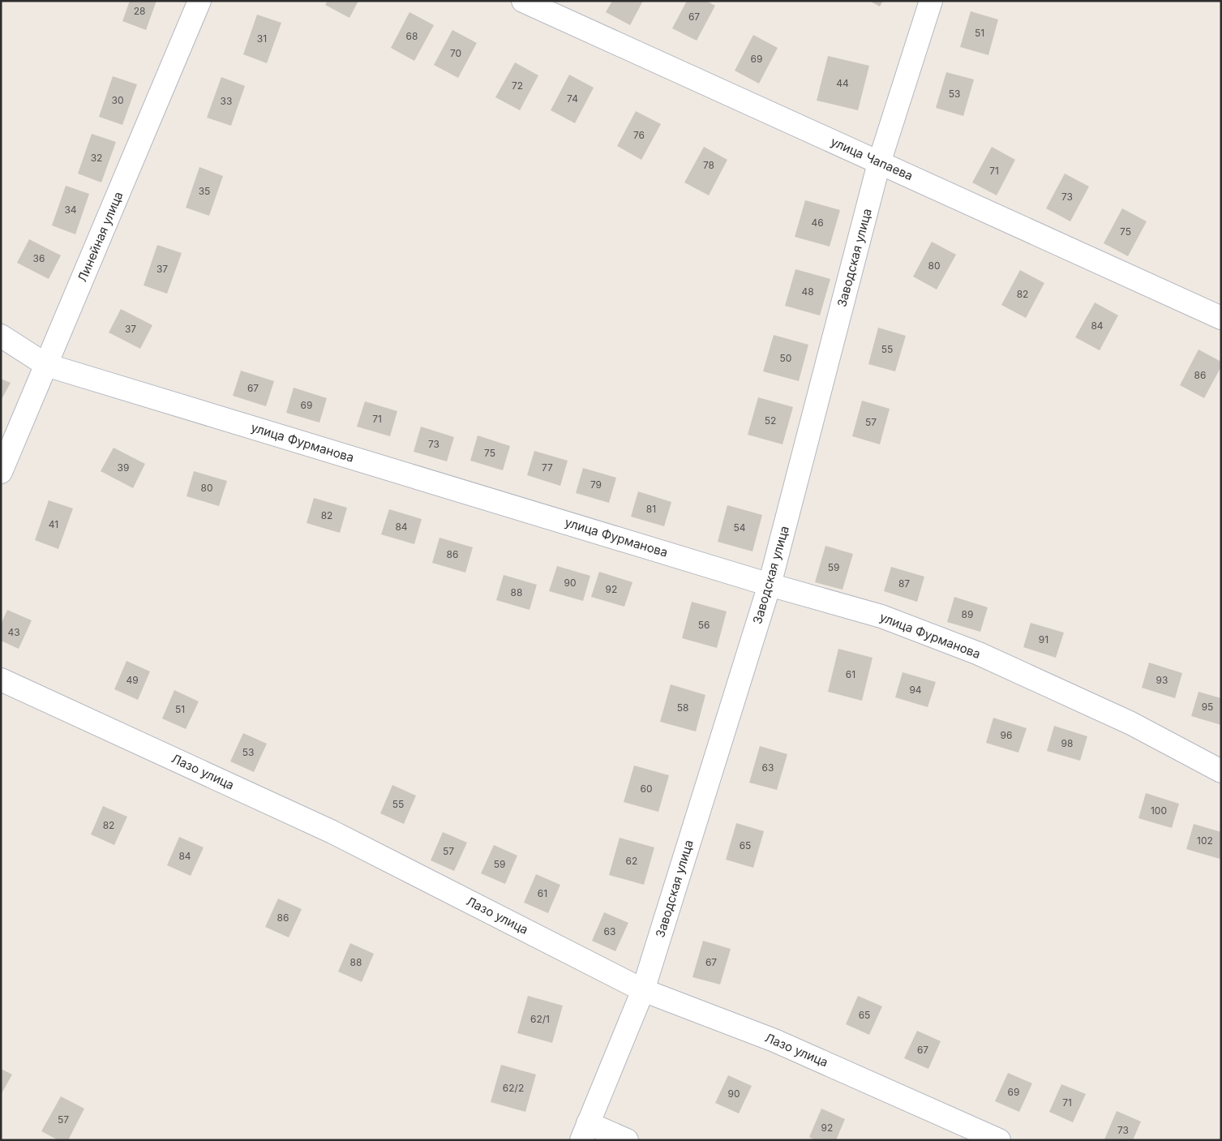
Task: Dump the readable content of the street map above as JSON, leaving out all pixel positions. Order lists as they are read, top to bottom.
{
  "streets": {
    "street": [
      "улица Чапаева",
      "Линейная улица",
      "Заводская улица",
      "улица Фурманова",
      "Лазо улица"
    ]
  },
  "crossings": [
    ["улица Чапаева", "Заводская улица"],
    ["Линейная улица", "улица Фурманова"],
    ["Заводская улица", "улица Фурманова"],
    ["Заводская улица", "Лазо улица"]
  ],
  "house_numbers": [
    "28",
    "67",
    "51",
    "68",
    "31",
    "70",
    "69",
    "44",
    "72",
    "53",
    "74",
    "30",
    "33",
    "76",
    "32",
    "78",
    "71",
    "35",
    "73",
    "34",
    "46",
    "75",
    "36",
    "80",
    "37",
    "48",
    "82",
    "84",
    "37",
    "55",
    "50",
    "86",
    "67",
    "69",
    "71",
    "52",
    "57",
    "73",
    "75",
    "39",
    "77",
    "79",
    "80",
    "81",
    "82",
    "41",
    "84",
    "54",
    "86",
    "59",
    "90",
    "87",
    "92",
    "88",
    "89",
    "56",
    "43",
    "91",
    "61",
    "49",
    "93",
    "94",
    "95",
    "58",
    "51",
    "96",
    "98",
    "53",
    "63",
    "60",
    "55",
    "100",
    "82",
    "102",
    "65",
    "57",
    "84",
    "62",
    "59",
    "61",
    "86",
    "63",
    "88",
    "67",
    "65",
    "62/1",
    "67",
    "62/2",
    "69",
    "90",
    "71",
    "57",
    "92",
    "73"
  ]
}
